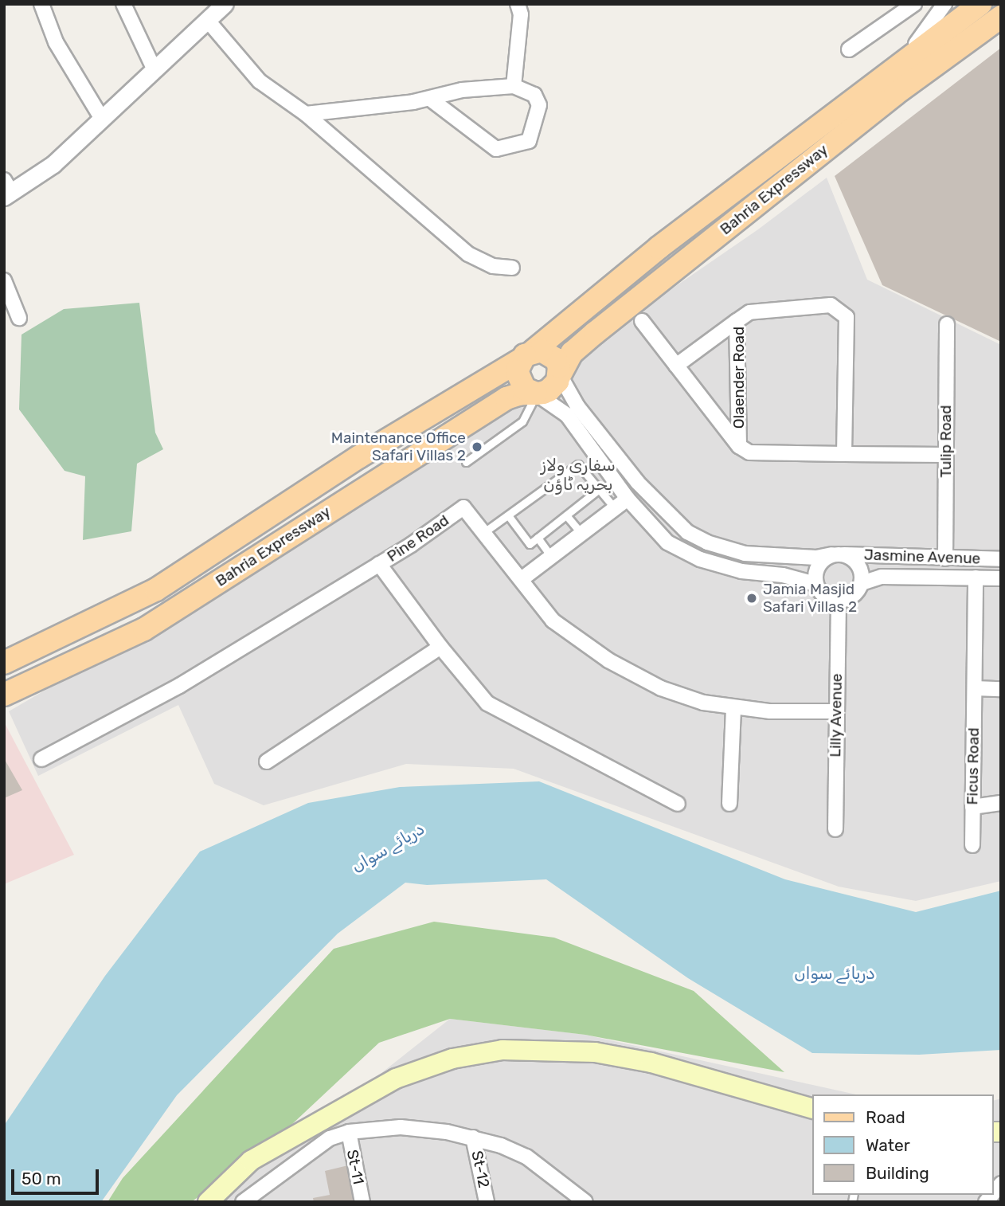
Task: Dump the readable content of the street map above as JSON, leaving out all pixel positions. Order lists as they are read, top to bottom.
{
  "streets": {
    "main road": ["Bahria Expressway"],
    "street": [
      "Olaender Road",
      "Tulip Road",
      "Pine Road",
      "Jasmine Avenue",
      "Lilly Avenue",
      "Ficus Road",
      "St-11",
      "St-12"
    ]
  },
  "crossings": [
    ["Bahria Expressway", "Jasmine Avenue"],
    ["Tulip Road", "Jasmine Avenue"],
    ["Pine Road", "Lilly Avenue"],
    ["Jasmine Avenue", "Lilly Avenue"],
    ["Jasmine Avenue", "Ficus Road"]
  ],
  "districts": ["سفاری ولاز بحریہ ٹاؤن"],
  "water": ["دریائے سواں"],
  "places": ["Maintenance Office Safari Villas 2", "Jamia Masjid Safari Villas 2"],
  "legend": ["Road", "Water", "Building"],
  "scale_bar": "50 m"
}
